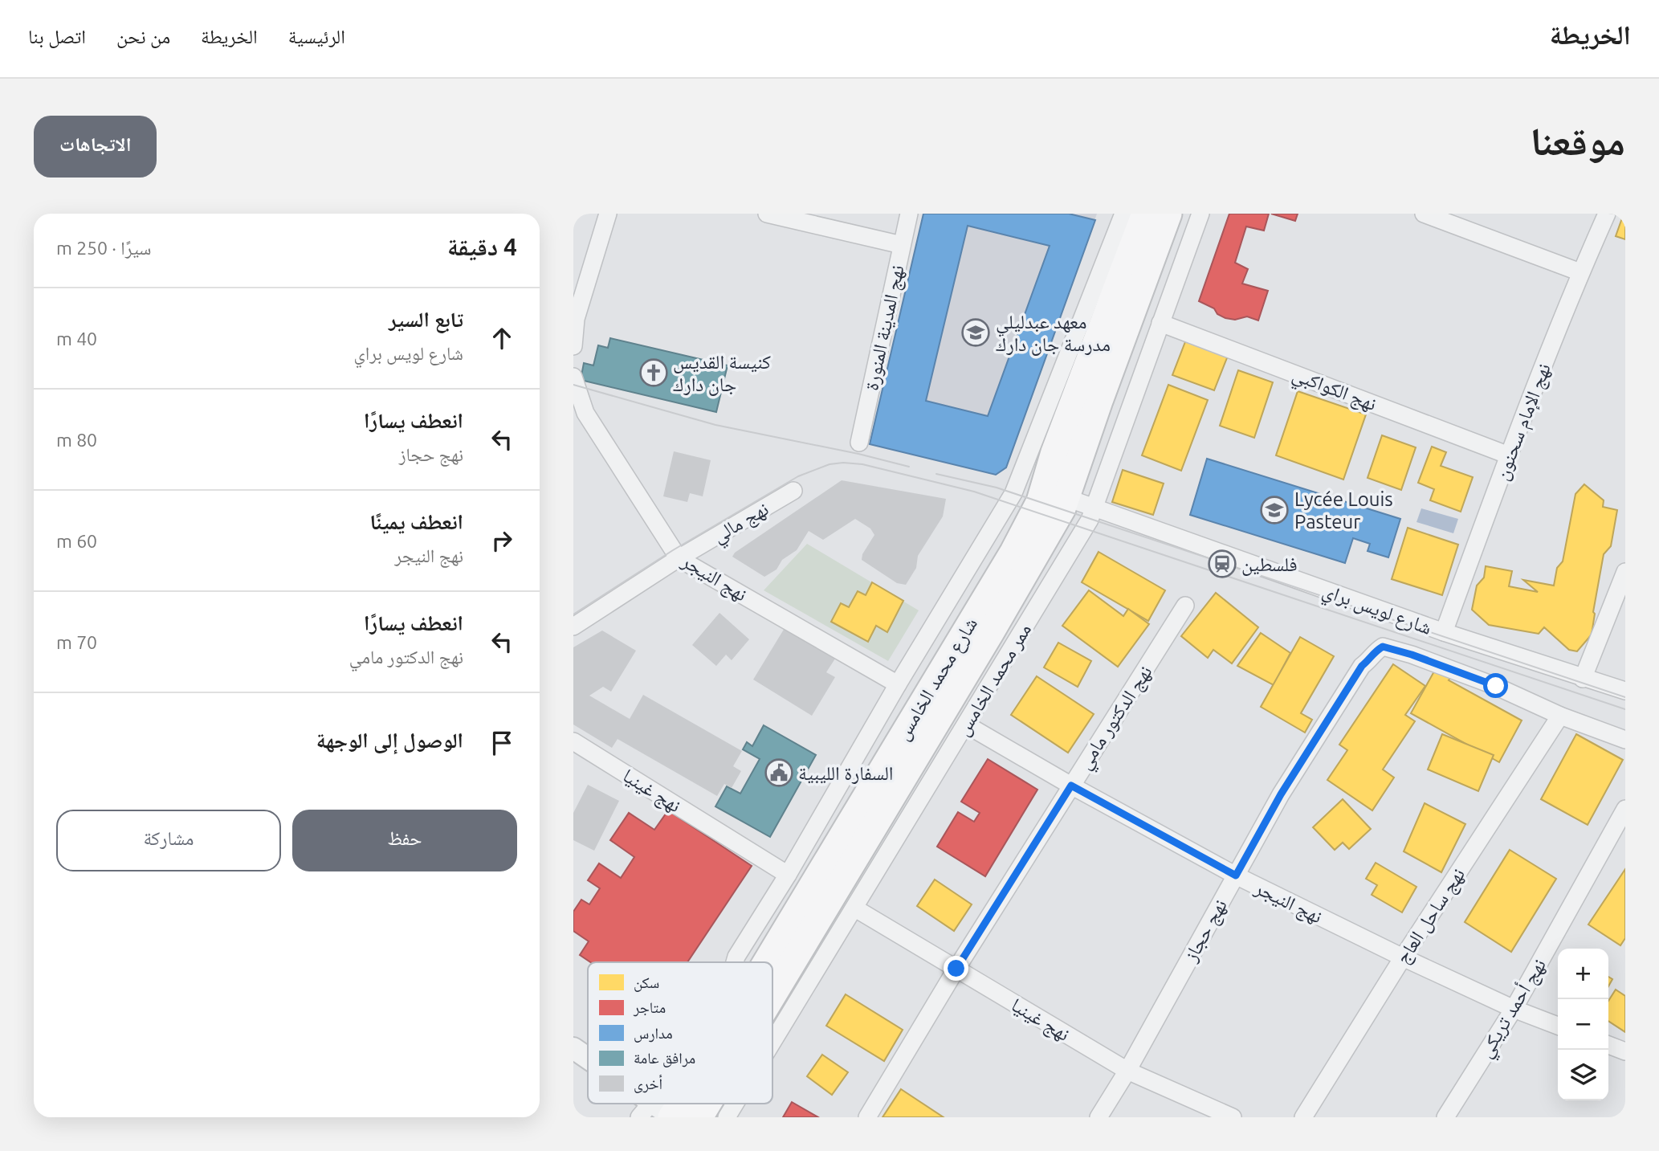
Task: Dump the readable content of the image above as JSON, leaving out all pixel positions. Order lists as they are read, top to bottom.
{
  "streets": {
    "main road": ["شارع محمد الخامس"],
    "street": [
      "نهج المدينة المنورة",
      "نهج الكواكبي",
      "نهج الإمام سحنون",
      "نهج مالي",
      "نهج النيجر",
      "شارع لويس براي",
      "ممر محمد الخامس",
      "نهج الدكتور مامي",
      "نهج غينيا",
      "نهج ساحل العاج",
      "نهج حجاز",
      "نهج أحمد تريكي"
    ]
  },
  "crossings": [
    ["نهج الكواكبي", "نهج الإمام سحنون"],
    ["نهج الكواكبي", "ممر محمد الخامس"],
    ["نهج الإمام سحنون", "شارع لويس براي"],
    ["نهج مالي", "نهج النيجر"],
    ["نهج النيجر", "ممر محمد الخامس"],
    ["نهج النيجر", "نهج الدكتور مامي"],
    ["نهج النيجر", "نهج ساحل العاج"],
    ["نهج النيجر", "نهج حجاز"],
    ["نهج النيجر", "نهج أحمد تريكي"],
    ["شارع لويس براي", "شارع محمد الخامس"],
    ["شارع لويس براي", "ممر محمد الخامس"],
    ["شارع لويس براي", "نهج ساحل العاج"],
    ["شارع لويس براي", "نهج حجاز"],
    ["ممر محمد الخامس", "نهج غينيا"],
    ["نهج الدكتور مامي", "نهج غينيا"],
    ["نهج غينيا", "نهج حجاز"]
  ],
  "places": {
    "school or university": ["معهد عبدليلي مدرسة جان دارك", "Lycée Louis Pasteur"],
    "church": ["كنيسة القديس جان دارك"],
    "station": ["فلسطين"],
    "public building": ["السفارة الليبية"]
  },
  "legend": [
    "سكن",
    "متاجر",
    "مدارس",
    "مرافق عامة",
    "أخرى"
  ],
  "page": {
    "header": "الخريطة",
    "nav": [
      "الرئيسية",
      "الخريطة",
      "من نحن",
      "اتصل بنا"
    ],
    "title": "موقعنا",
    "buttons": [
      "الاتجاهات",
      ["حفظ", "مشاركة"]
    ],
    "heading": ["4 دقيقة", "سيرًا · 250 m"],
    "list": [
      ["تابع السير", "شارع لويس براي", "40 m"],
      ["انعطف يسارًا", "نهج حجاز", "80 m"],
      ["انعطف يمينًا", "نهج النيجر", "60 m"],
      ["انعطف يسارًا", "نهج الدكتور مامي", "70 m"],
      "الوصول إلى الوجهة"
    ],
    "map_buttons": ["+", "−"]
  }
}
